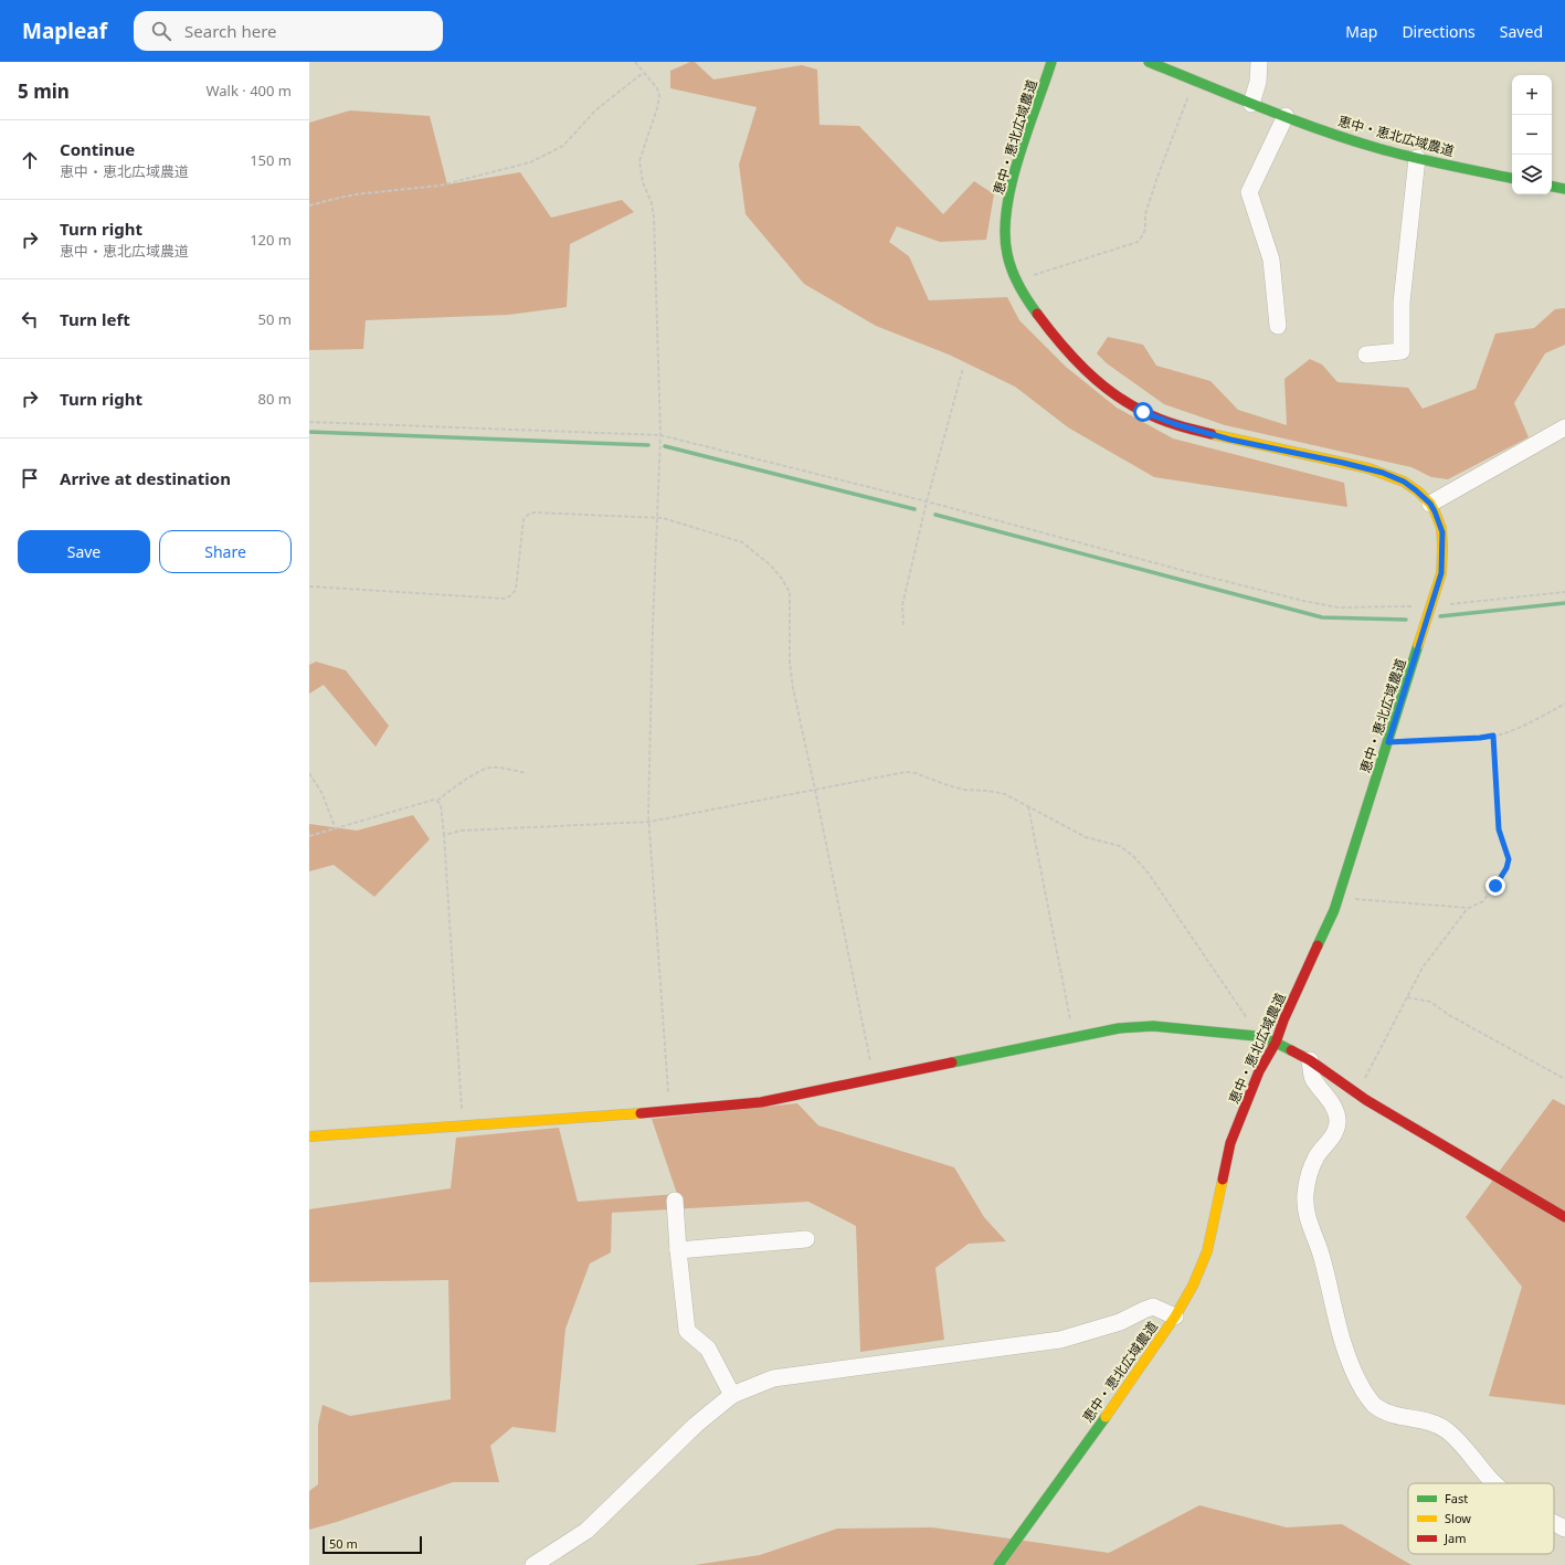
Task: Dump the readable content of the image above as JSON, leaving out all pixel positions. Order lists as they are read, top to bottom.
{
  "streets": {
    "street": ["恵中・恵北広域農道"]
  },
  "legend": ["Fast", "Slow", "Jam"],
  "scale_bar": "50 m",
  "page": {
    "header": "Mapleaf",
    "search": "Search here",
    "nav": ["Map", "Directions", "Saved"],
    "heading": ["5 min", "Walk · 400 m"],
    "map_buttons": ["+", "−"],
    "list": [
      ["Continue", "恵中・恵北広域農道", "150 m"],
      ["Turn right", "恵中・恵北広域農道", "120 m"],
      ["Turn left", "50 m"],
      ["Turn right", "80 m"],
      "Arrive at destination"
    ],
    "buttons": ["Save", "Share"],
    "scale": "50 m"
  }
}
